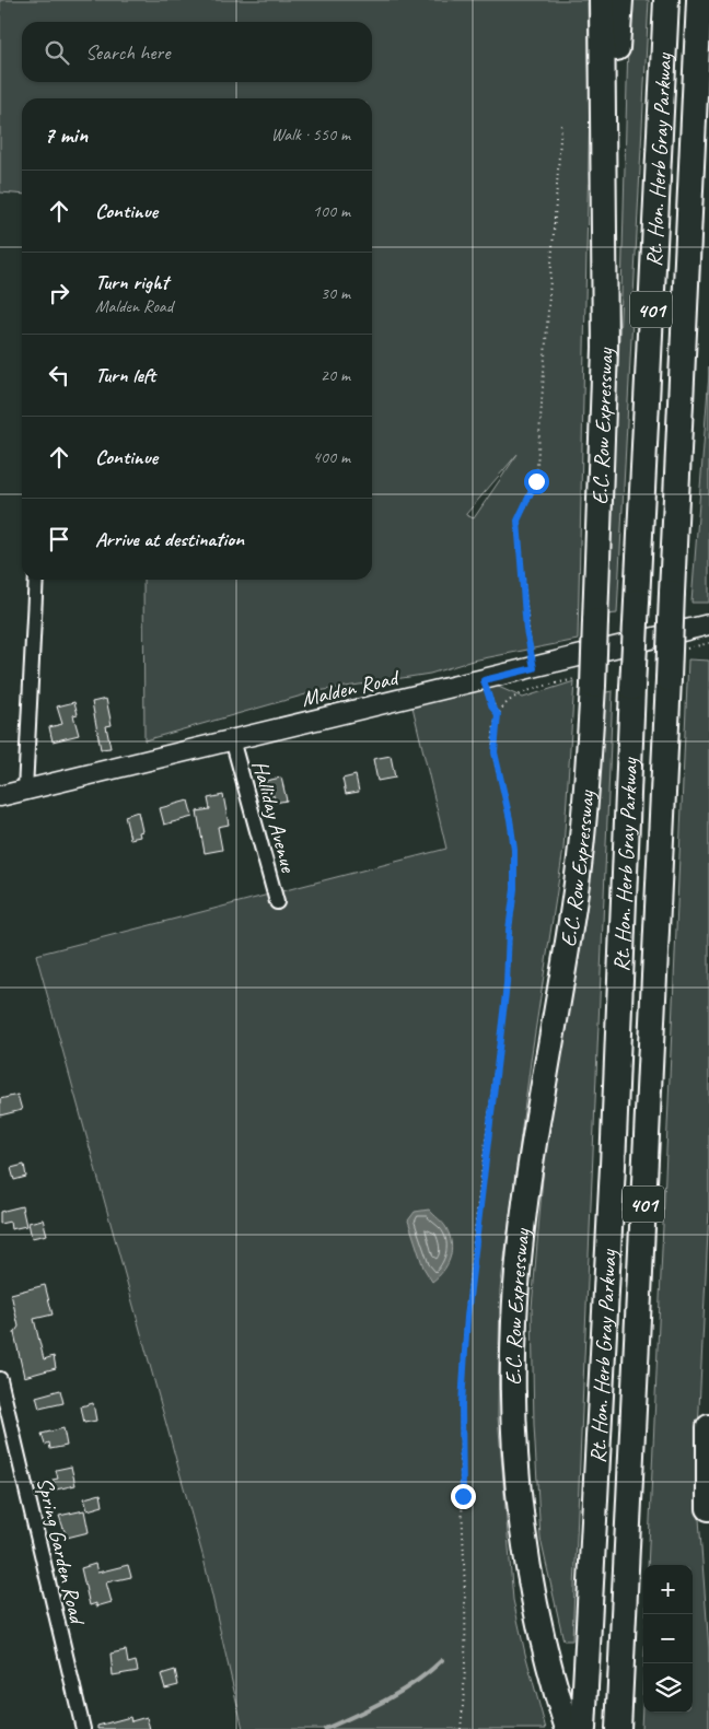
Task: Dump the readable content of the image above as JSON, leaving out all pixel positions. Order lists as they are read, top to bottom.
{
  "streets": {
    "highway": ["Rt. Hon. Herb Gray Parkway", "401", "E.C. Row Expressway"],
    "main road": ["Malden Road"],
    "street": ["Halliday Avenue", "Spring Garden Road"]
  },
  "crossings": [
    ["Malden Road", "Halliday Avenue"]
  ],
  "page": {
    "search": "Search here",
    "heading": ["7 min", "Walk · 550 m"],
    "list": [
      ["Continue", "100 m"],
      ["Turn right", "Malden Road", "30 m"],
      ["Turn left", "20 m"],
      ["Continue", "400 m"],
      "Arrive at destination"
    ],
    "map_buttons": ["+", "−"]
  }
}
